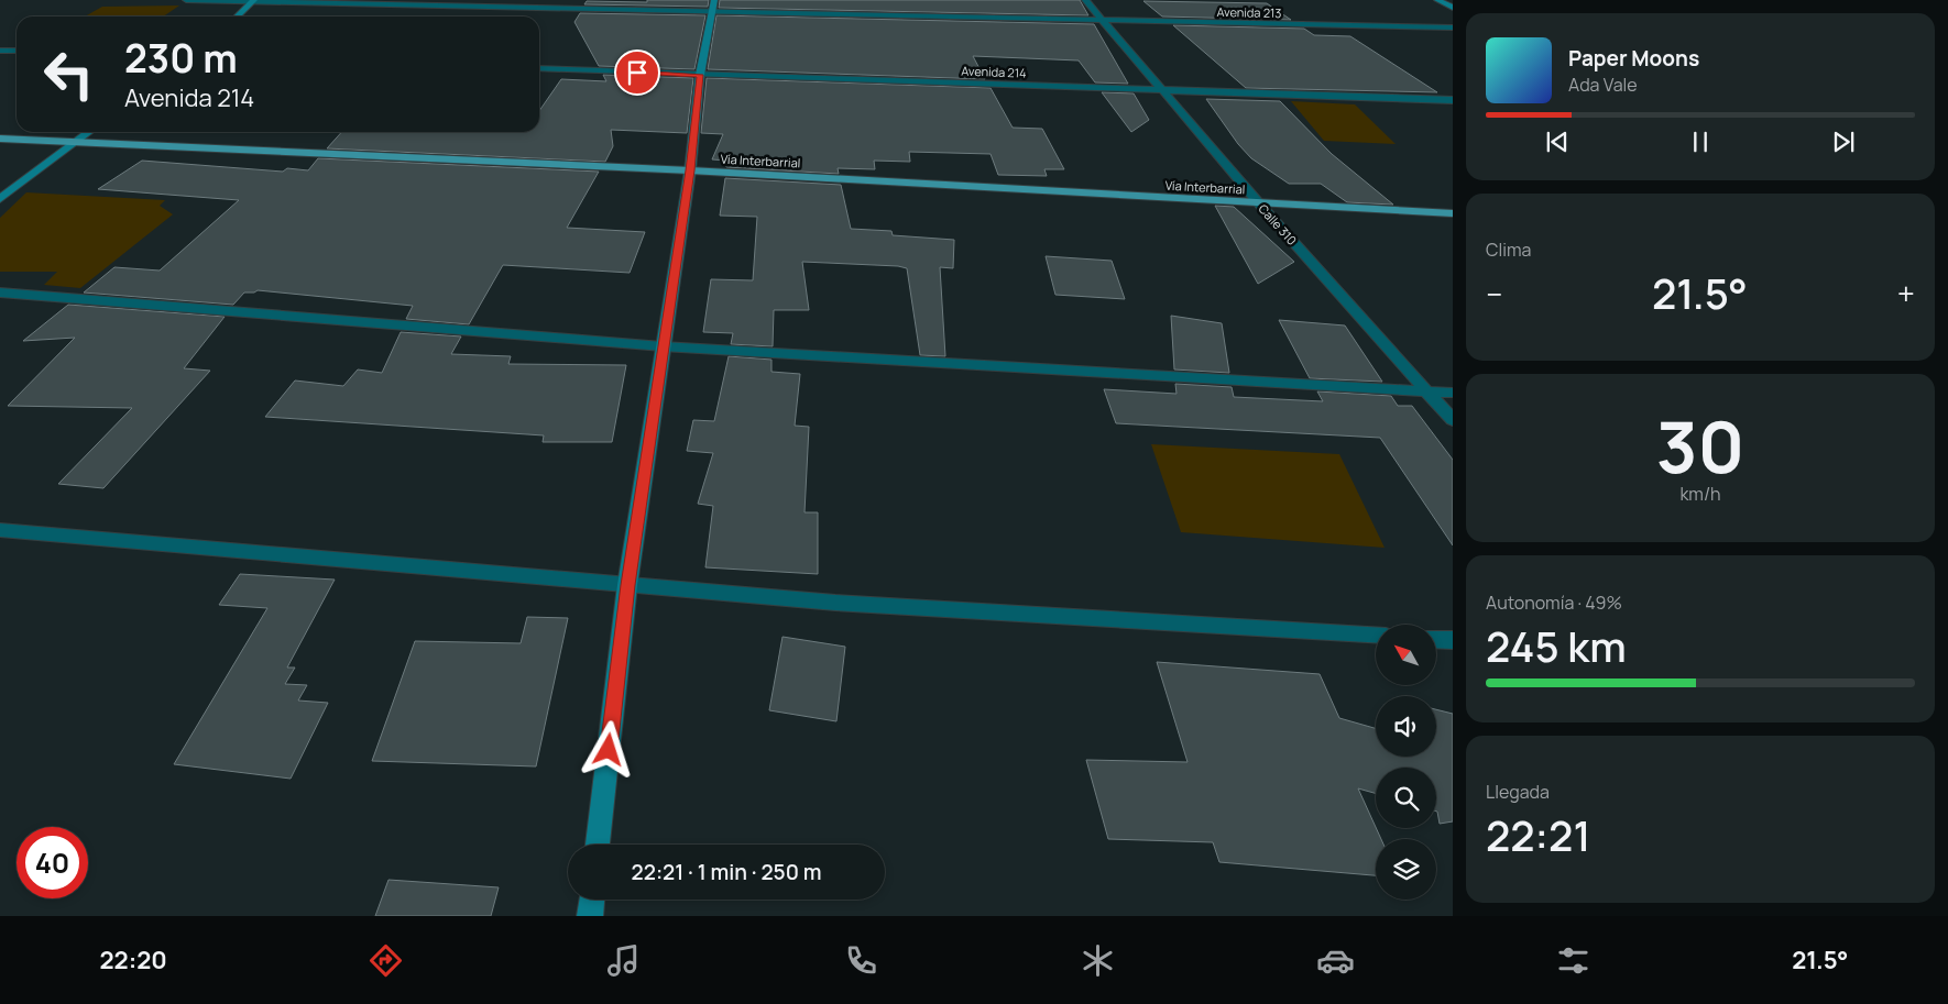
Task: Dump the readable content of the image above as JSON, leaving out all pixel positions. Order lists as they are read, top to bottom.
{
  "streets": {
    "main road": ["Vía Interbarrial"],
    "street": ["Avenida 213", "Avenida 214", "Calle 310"]
  },
  "crossings": [
    ["Avenida 213", "Calle 310"],
    ["Avenida 214", "Calle 310"],
    ["Vía Interbarrial", "Calle 310"]
  ],
  "north": "top left",
  "page": {
    "turn": ["230 m", "Avenida 214"],
    "song": ["Paper Moons", "Ada Vale"],
    "tile": [
      "Clima",
      ["30", "km/h"],
      ["Autonomía · 49%", "245 km"],
      ["Llegada", "22:21"]
    ],
    "heat": ["−", "21.5°", "+"],
    "limit": "40",
    "trip": "22:21 · 1 min · 250 m",
    "tabs": ["22:20", "21.5°"]
  }
}
